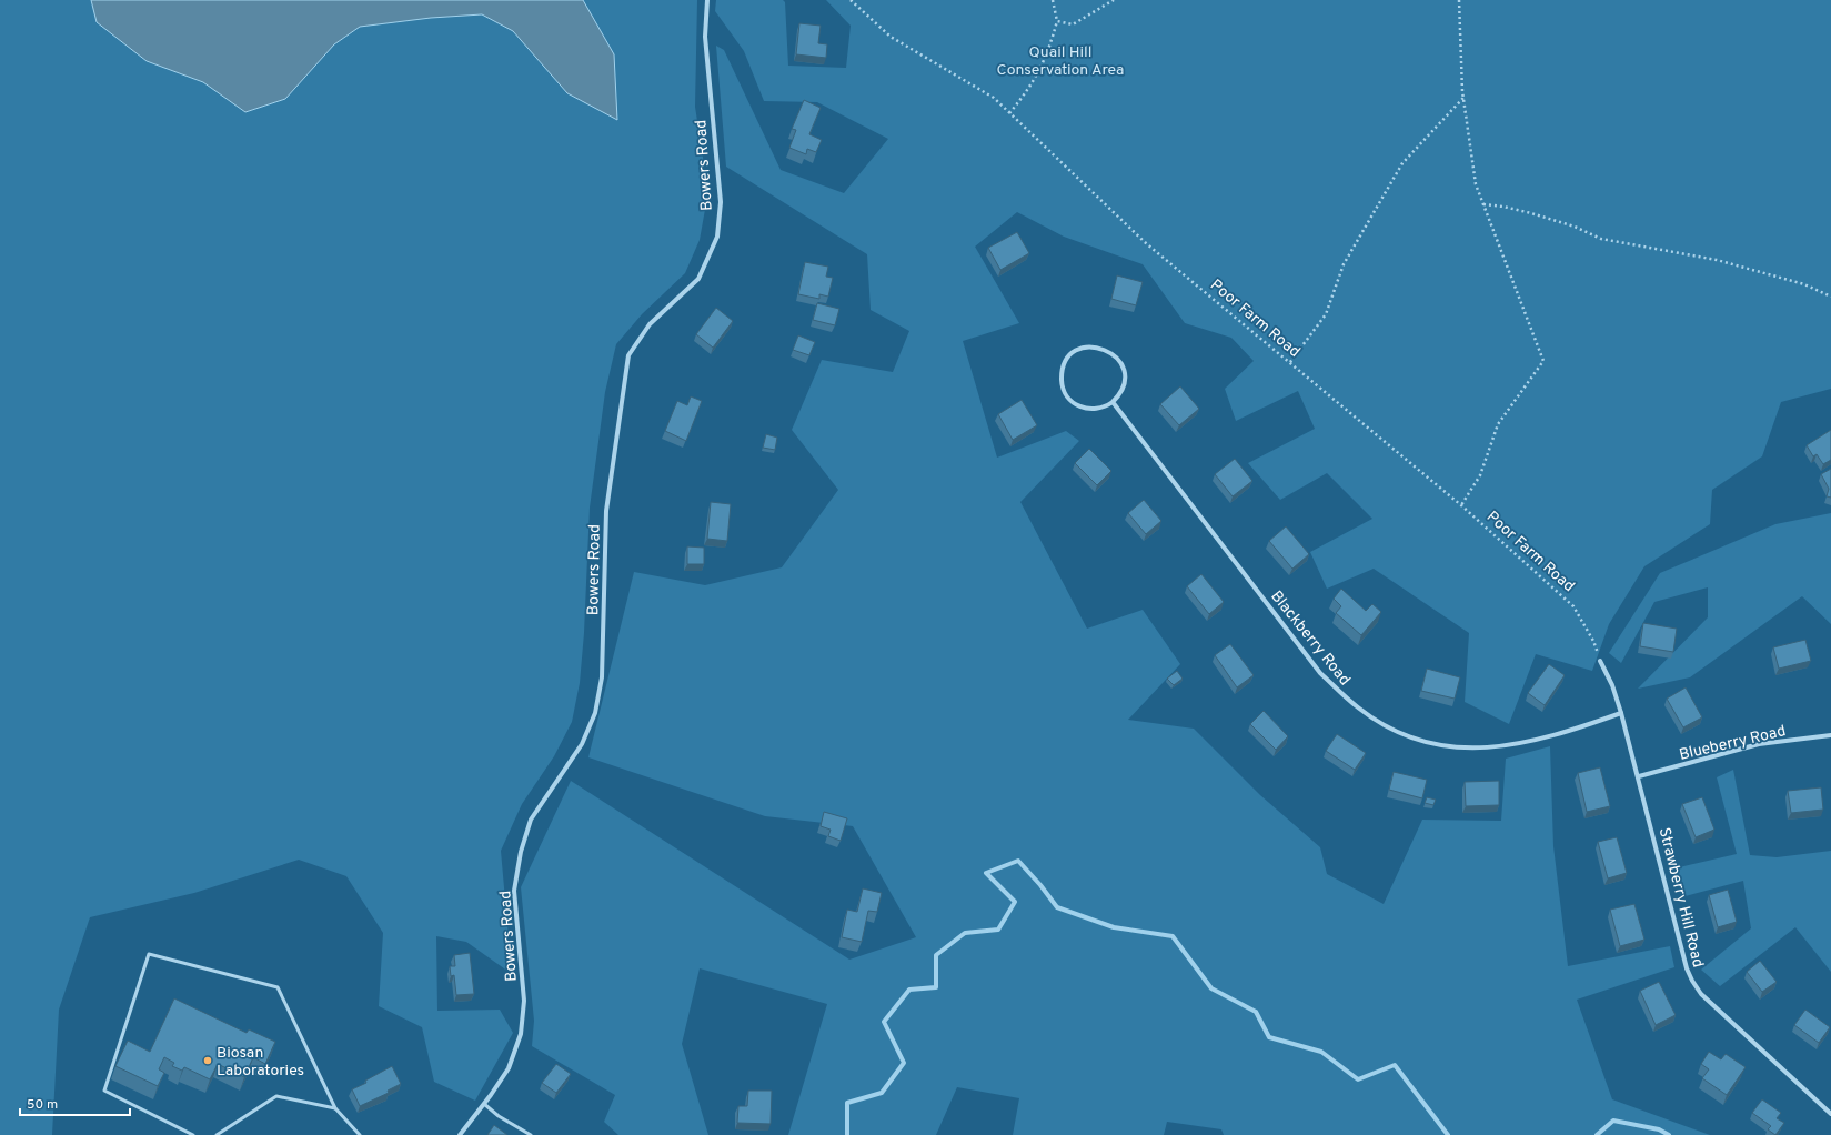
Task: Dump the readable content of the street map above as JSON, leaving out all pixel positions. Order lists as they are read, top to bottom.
{
  "streets": {
    "street": [
      "Bowers Road",
      "Blackberry Road",
      "Blueberry Road",
      "Strawberry Hill Road"
    ],
    "path": ["Poor Farm Road"]
  },
  "crossings": [
    ["Poor Farm Road", "Strawberry Hill Road"],
    ["Blackberry Road", "Strawberry Hill Road"],
    ["Blueberry Road", "Strawberry Hill Road"]
  ],
  "parks": ["Quail Hill Conservation Area"],
  "places": ["Biosan Laboratories"],
  "scale_bar": "50 m"
}
